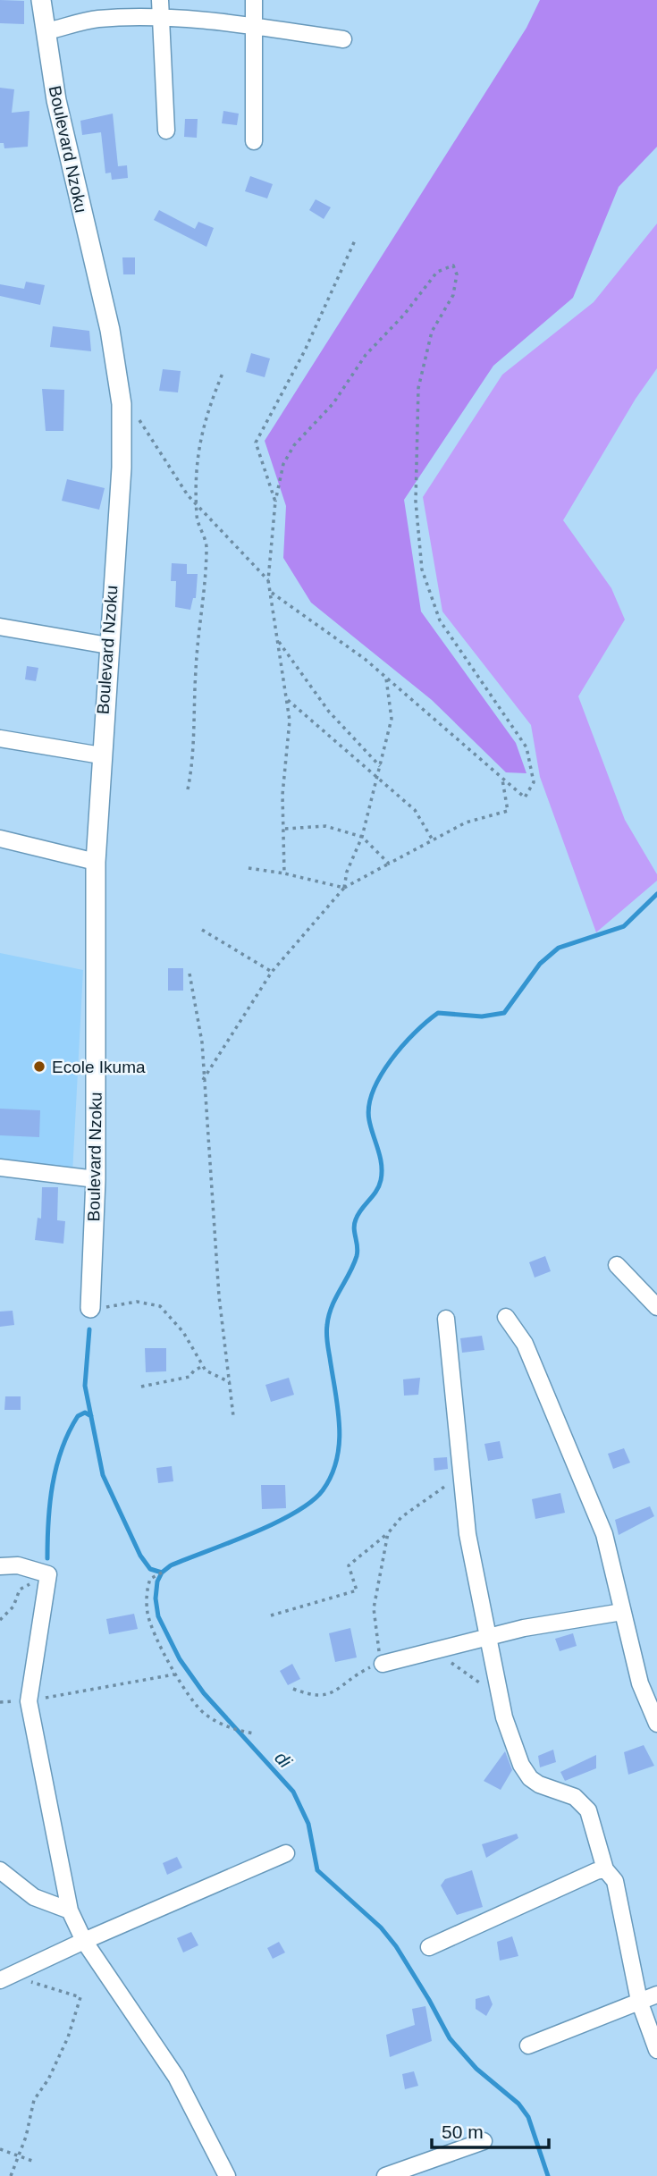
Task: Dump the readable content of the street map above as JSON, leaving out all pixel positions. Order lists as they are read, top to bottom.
{
  "streets": {
    "street": ["Boulevard Nzoku"]
  },
  "water": ["di"],
  "places": ["Ecole Ikuma"],
  "scale_bar": "50 m"
}
